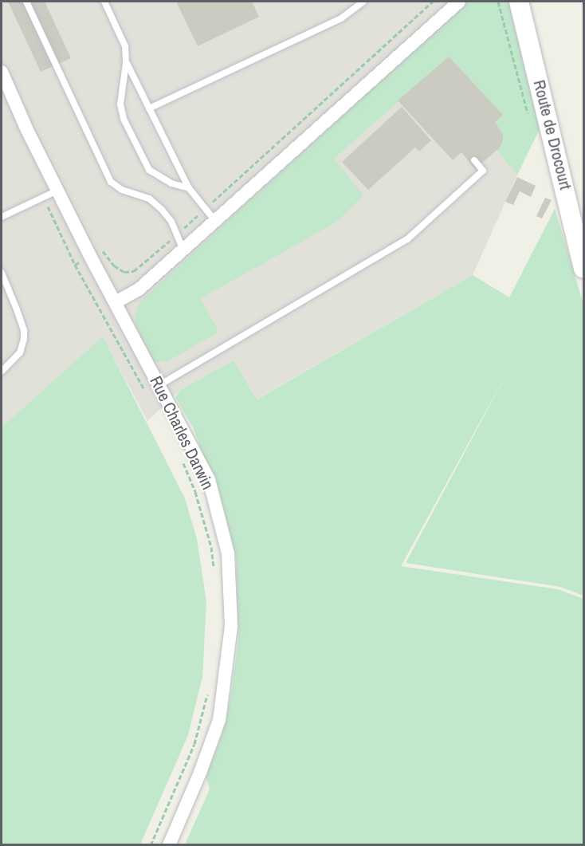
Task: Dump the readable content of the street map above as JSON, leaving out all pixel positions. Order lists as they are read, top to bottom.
{
  "streets": {
    "street": ["Route de Drocourt", "Rue Charles Darwin"]
  }
}
